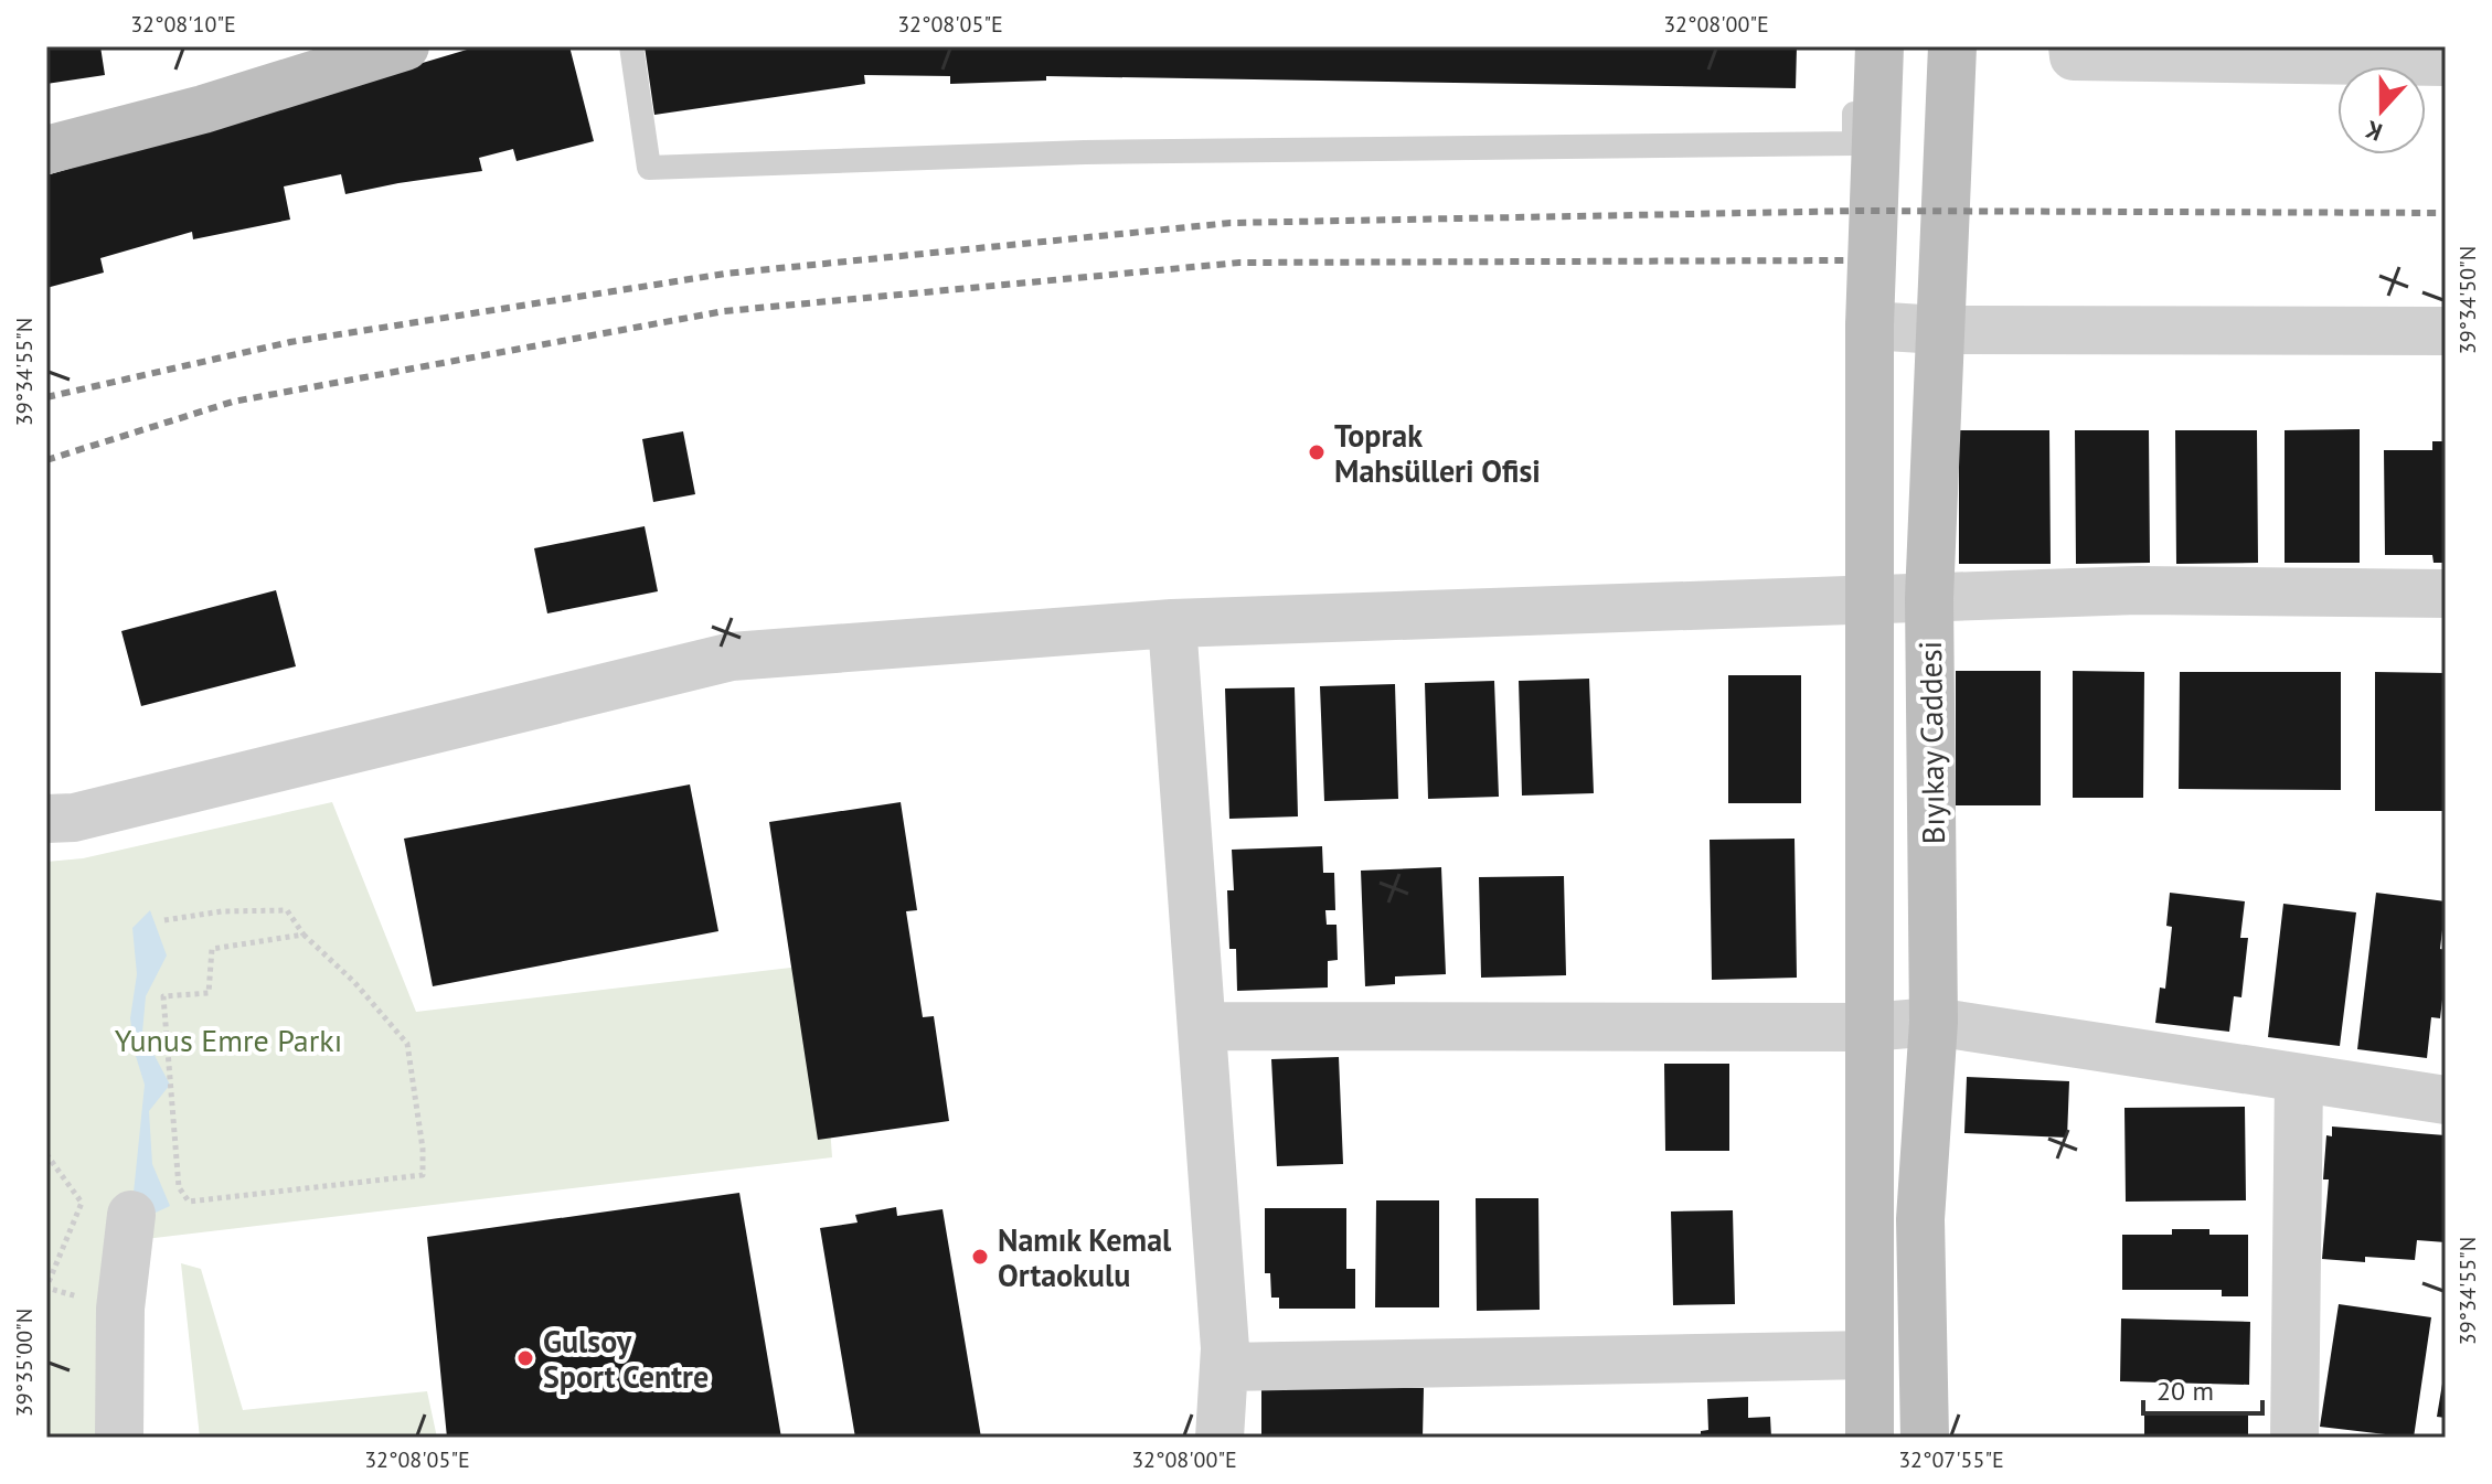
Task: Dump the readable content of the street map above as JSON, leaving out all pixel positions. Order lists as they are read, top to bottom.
{
  "streets": {
    "street": ["Bıyıkay Caddesi"]
  },
  "parks": ["Yunus Emre Parkı"],
  "places": ["Toprak Mahsülleri Ofisi", "Namık Kemal Ortaokulu", "Gulsoy Sport Centre"],
  "scale_bar": "20 m",
  "north": "bottom",
  "coordinates": [
    "32°08'10\"E",
    "32°08'05\"E",
    "32°08'00\"E",
    "39°34'50\"N",
    "39°34'55\"N",
    "39°35'00\"N",
    "32°07'55\"E"
  ]
}
